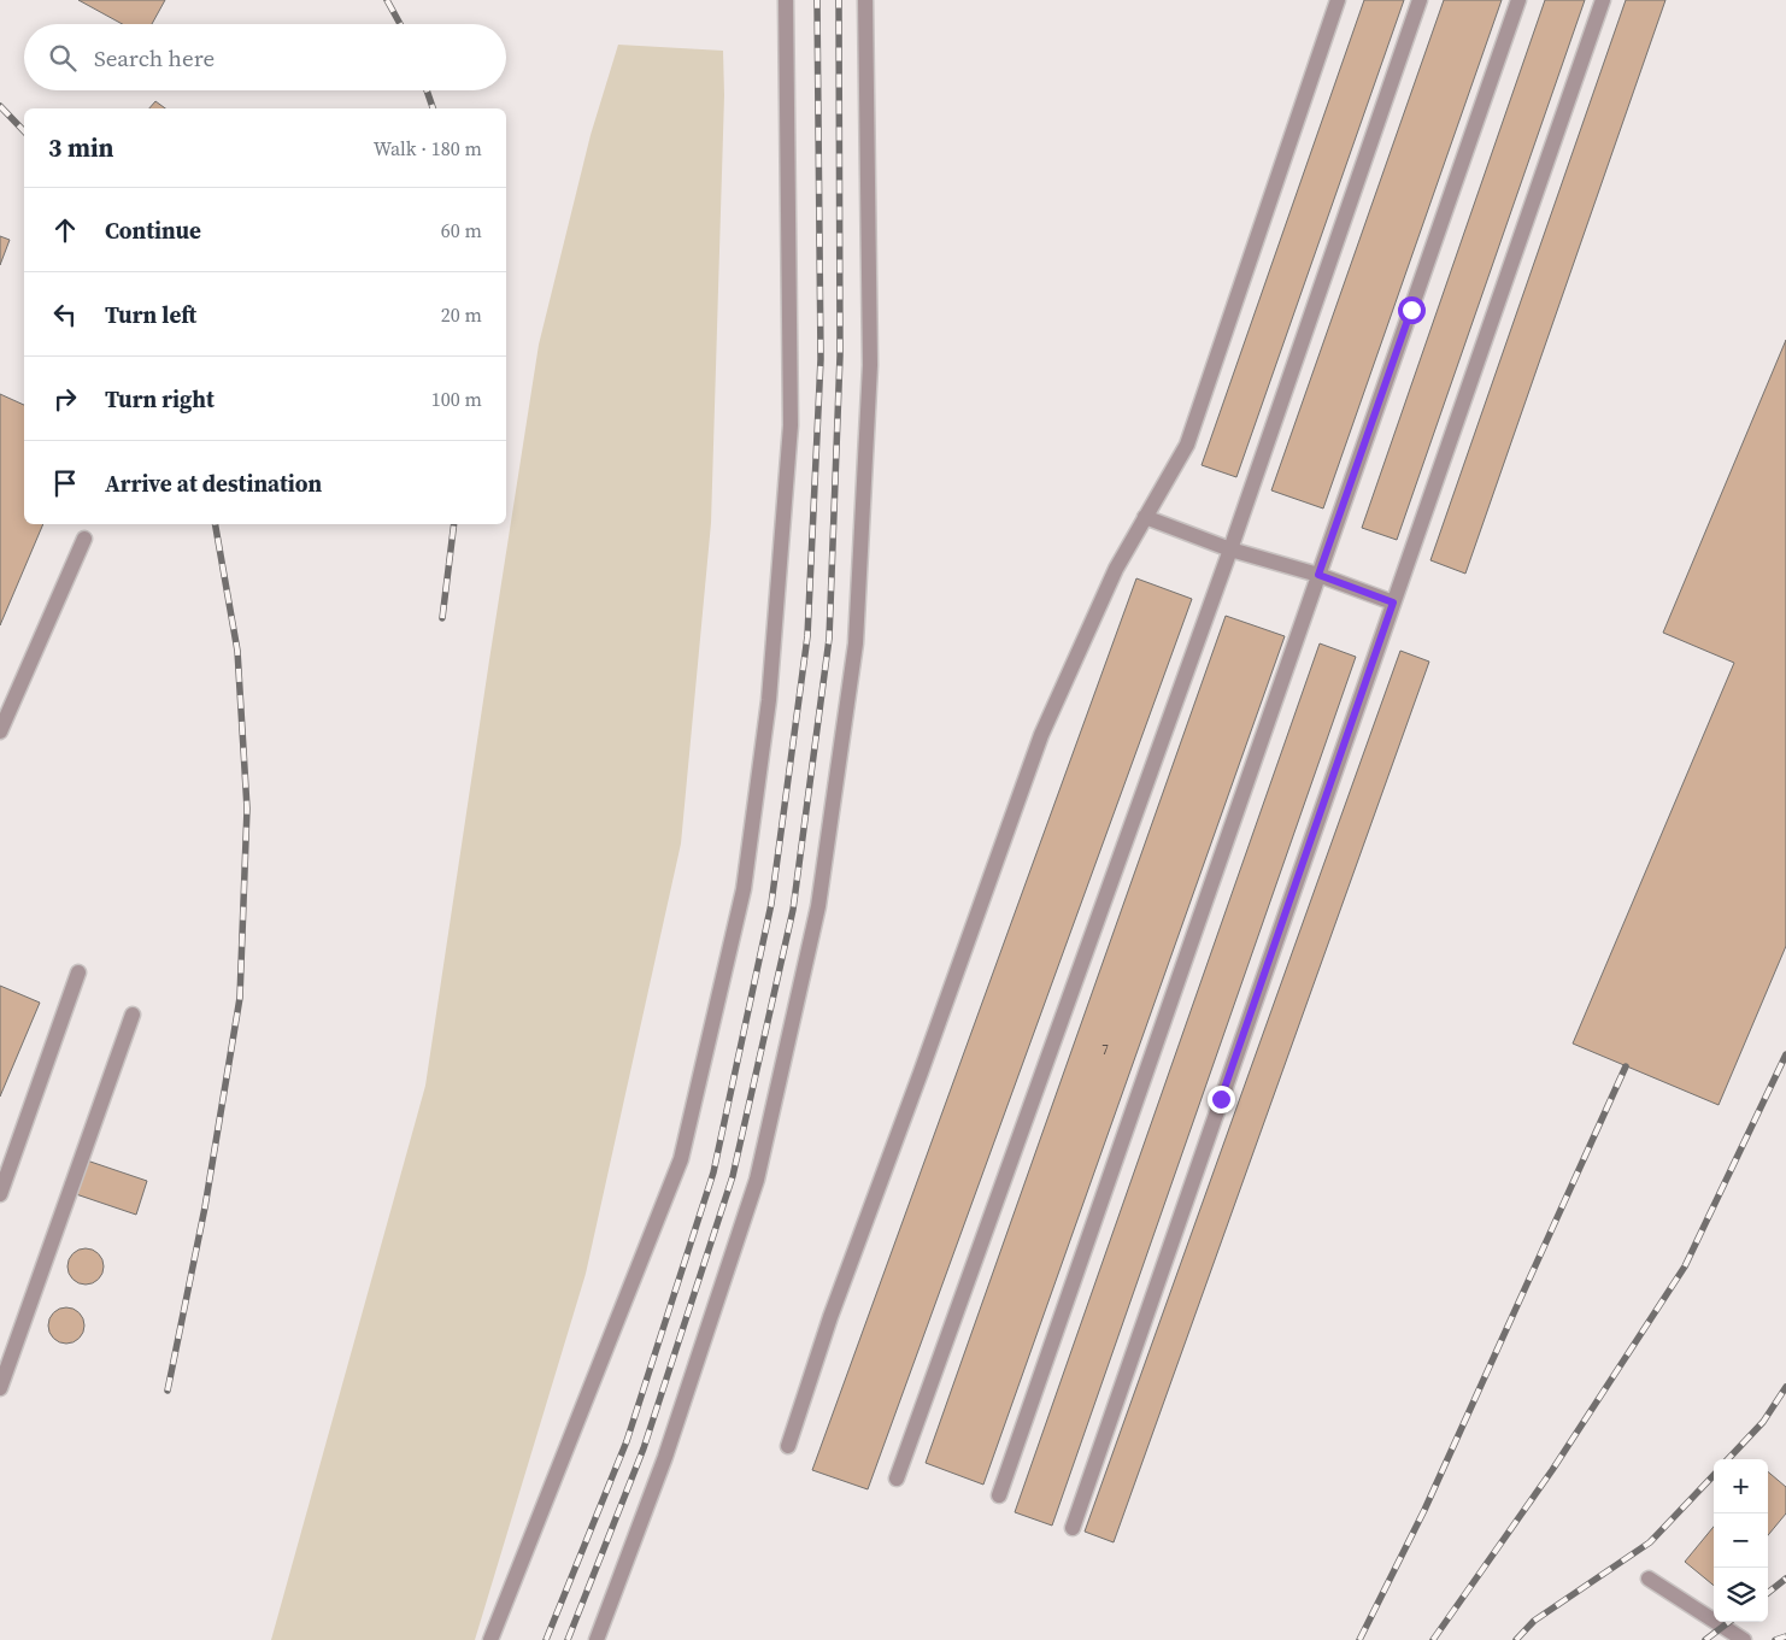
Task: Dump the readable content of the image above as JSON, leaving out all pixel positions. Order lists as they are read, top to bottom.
{
  "house_numbers": ["7"],
  "page": {
    "search": "Search here",
    "heading": ["3 min", "Walk · 180 m"],
    "list": [
      ["Continue", "60 m"],
      ["Turn left", "20 m"],
      ["Turn right", "100 m"],
      "Arrive at destination"
    ],
    "map_buttons": ["+", "−"]
  }
}
